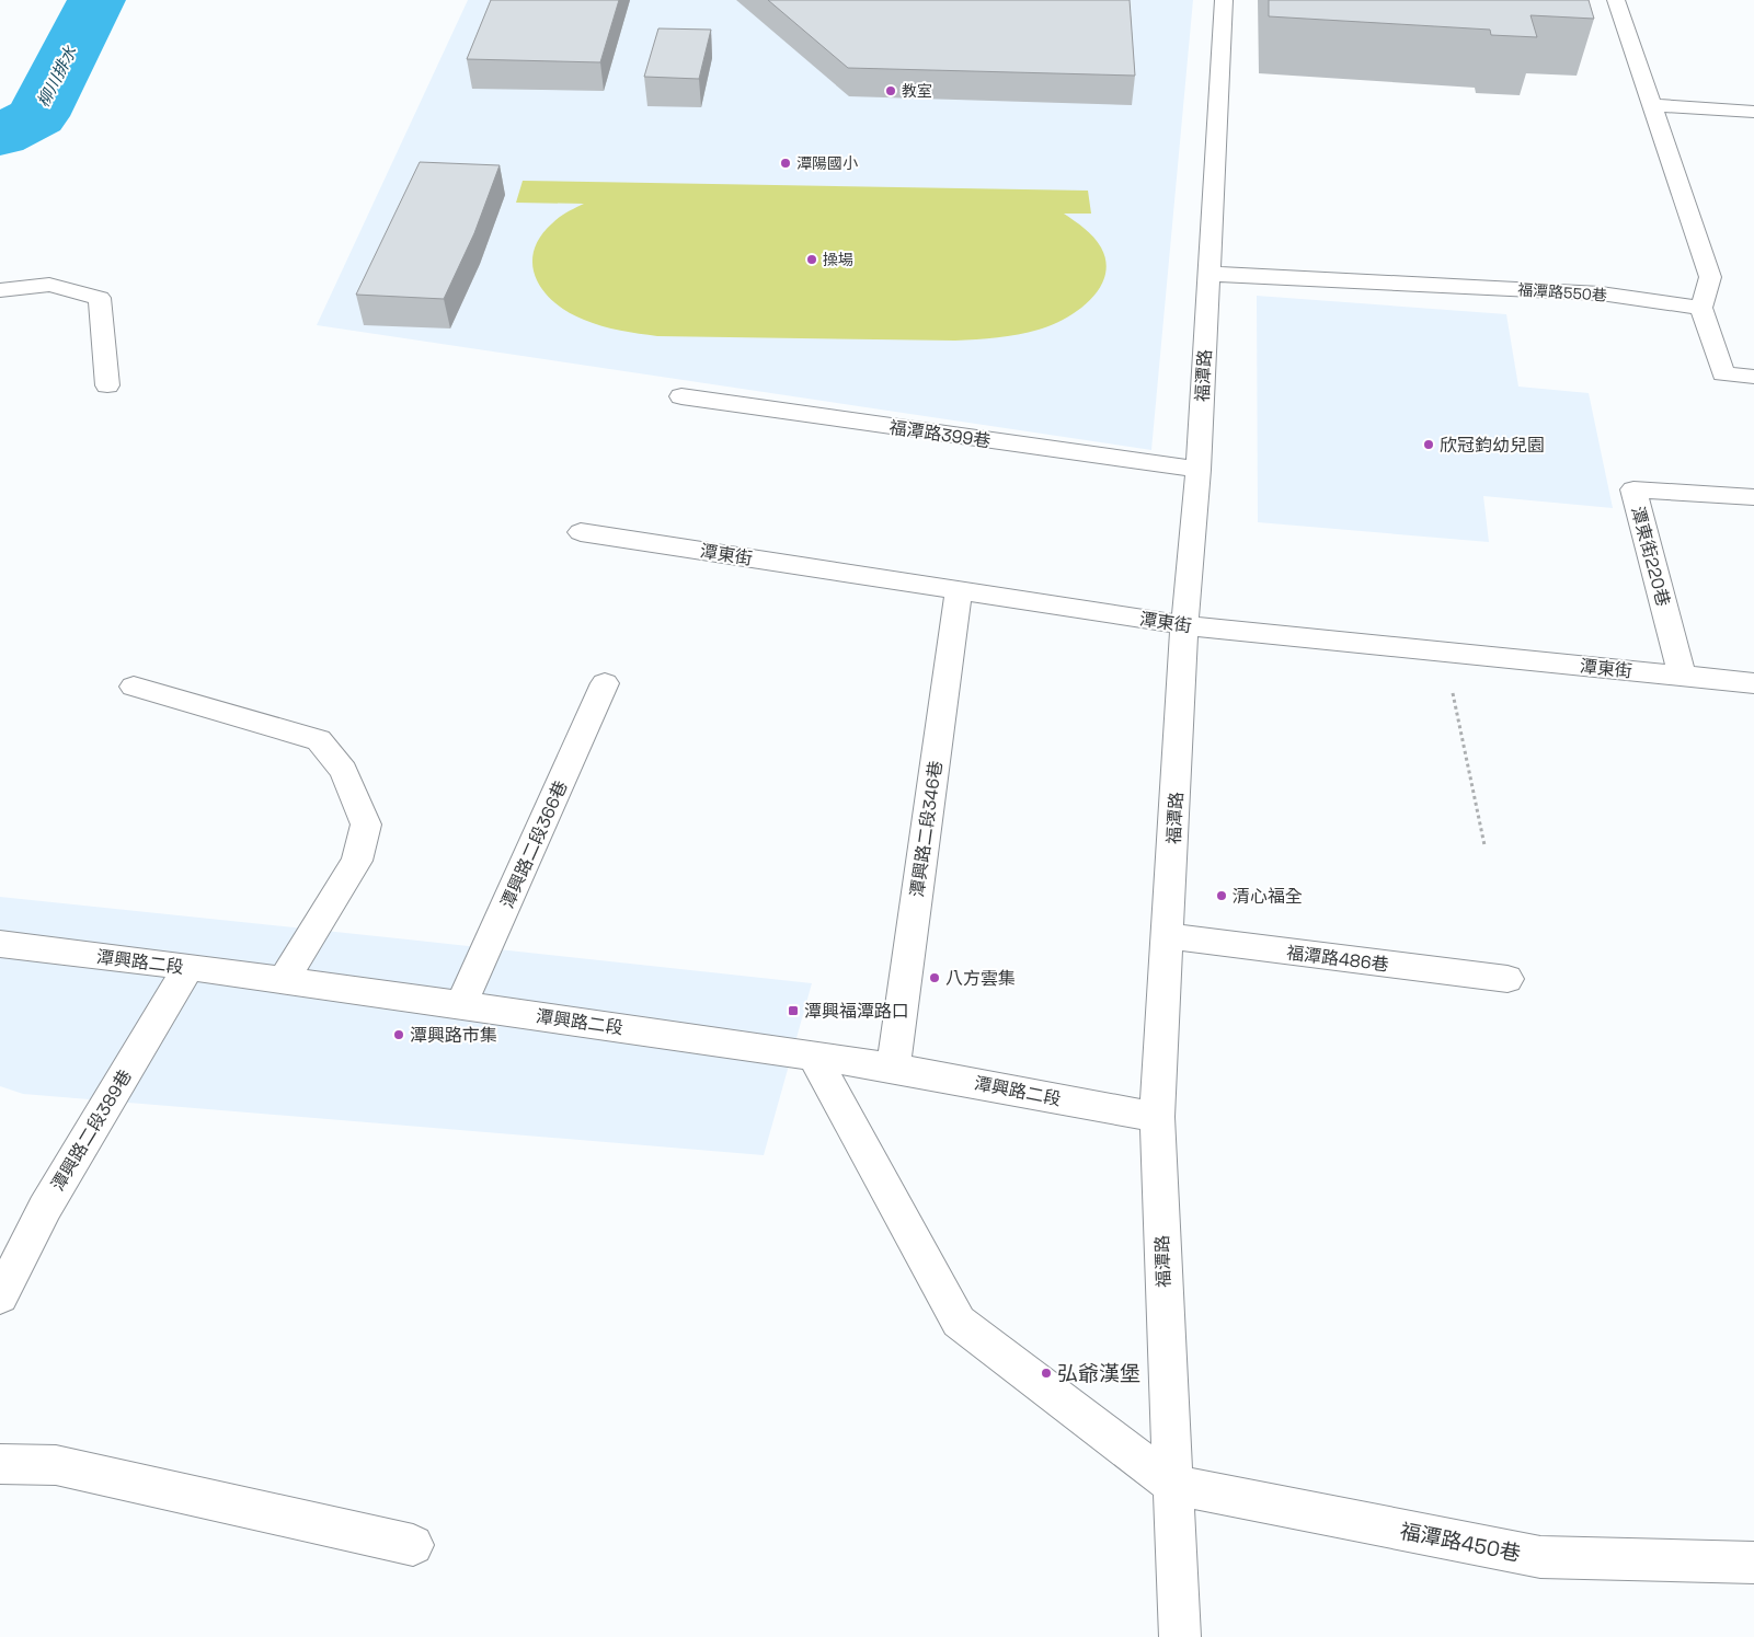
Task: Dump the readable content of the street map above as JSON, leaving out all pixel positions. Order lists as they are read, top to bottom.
{
  "streets": {
    "street": [
      "福潭路550巷",
      "福潭路",
      "福潭路399巷",
      "潭東街",
      "潭東街220巷",
      "潭興路二段346巷",
      "潭興路二段366巷",
      "福潭路486巷",
      "潭興路二段",
      "潭興路二段389巷",
      "福潭路450巷"
    ]
  },
  "crossings": [
    ["福潭路550巷", "福潭路"],
    ["福潭路", "福潭路399巷"],
    ["福潭路", "潭東街"],
    ["福潭路", "福潭路486巷"],
    ["福潭路", "潭興路二段"],
    ["福潭路", "福潭路450巷"],
    ["潭東街", "潭東街220巷"],
    ["潭東街", "潭興路二段346巷"],
    ["潭興路二段346巷", "潭興路二段"],
    ["潭興路二段366巷", "潭興路二段"],
    ["潭興路二段", "潭興路二段389巷"]
  ],
  "water": ["柳川排水"],
  "places": {
    "other": [
      "教室",
      "潭陽國小",
      "操場",
      "欣冠鈞幼兒園",
      "清心福全",
      "八方雲集",
      "潭興路市集",
      "弘爺漢堡"
    ],
    "transit": ["潭興福潭路口"]
  }
}
